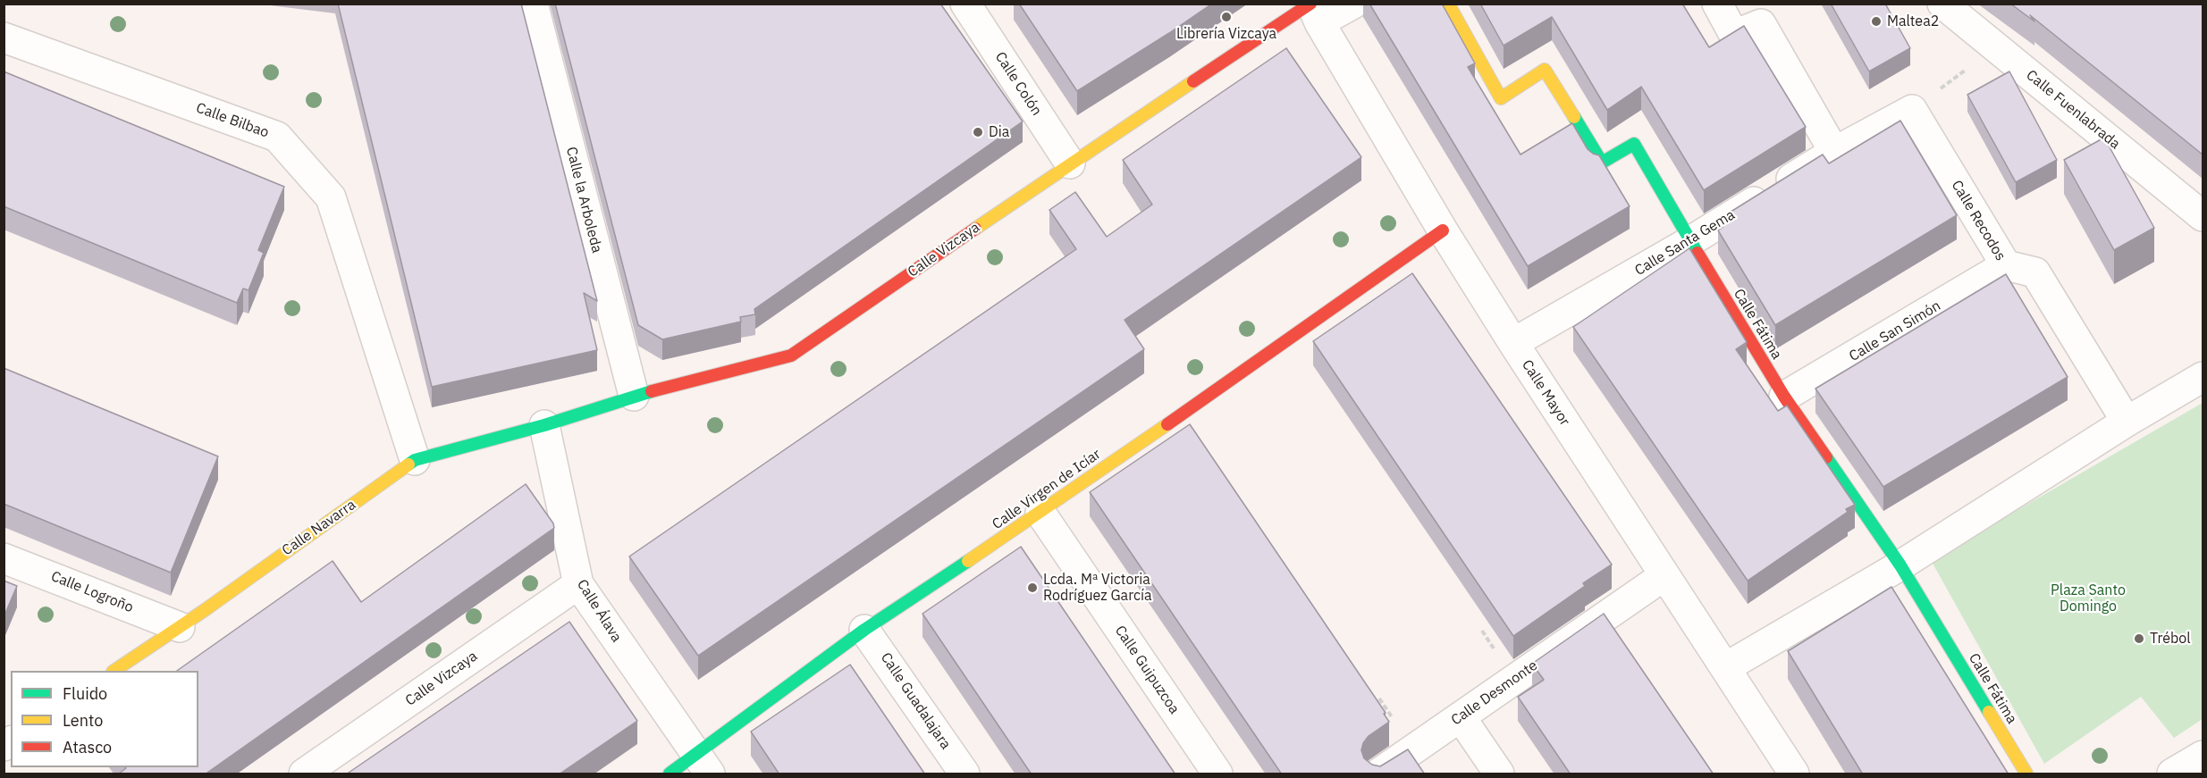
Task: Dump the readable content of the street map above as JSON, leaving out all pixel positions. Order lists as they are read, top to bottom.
{
  "streets": {
    "street": [
      "Calle Colón",
      "Calle Fuenlabrada",
      "Calle Bilbao",
      "Calle la Arboleda",
      "Calle Recodos",
      "Calle Santa Gema",
      "Calle Vizcaya",
      "Calle Fátima",
      "Calle San Simón",
      "Calle Mayor",
      "Calle Virgen de Icíar",
      "Calle Navarra",
      "Calle Logroño",
      "Calle Álava",
      "Calle Guipuzcoa",
      "Calle Desmonte",
      "Calle Guadalajara"
    ]
  },
  "crossings": [
    ["Calle Colón", "Calle Vizcaya"],
    ["Calle Bilbao", "Calle Navarra"],
    ["Calle la Arboleda", "Calle Vizcaya"],
    ["Calle Recodos", "Calle Santa Gema"],
    ["Calle Recodos", "Calle San Simón"],
    ["Calle Santa Gema", "Calle Fátima"],
    ["Calle Santa Gema", "Calle Mayor"],
    ["Calle Vizcaya", "Calle Mayor"],
    ["Calle Vizcaya", "Calle Navarra"],
    ["Calle Vizcaya", "Calle Álava"],
    ["Calle Fátima", "Calle San Simón"],
    ["Calle Mayor", "Calle Virgen de Icíar"],
    ["Calle Mayor", "Calle Desmonte"],
    ["Calle Virgen de Icíar", "Calle Álava"],
    ["Calle Virgen de Icíar", "Calle Guipuzcoa"],
    ["Calle Virgen de Icíar", "Calle Guadalajara"],
    ["Calle Navarra", "Calle Logroño"],
    ["Calle Navarra", "Calle Álava"]
  ],
  "parks": ["Plaza Santo Domingo"],
  "places": [
    "Librería Vizcaya",
    "Maltea2",
    "Dia",
    "Lcda. Mª Victoria Rodríguez García",
    "Trébol"
  ],
  "legend": ["Fluido", "Lento", "Atasco"]
}
